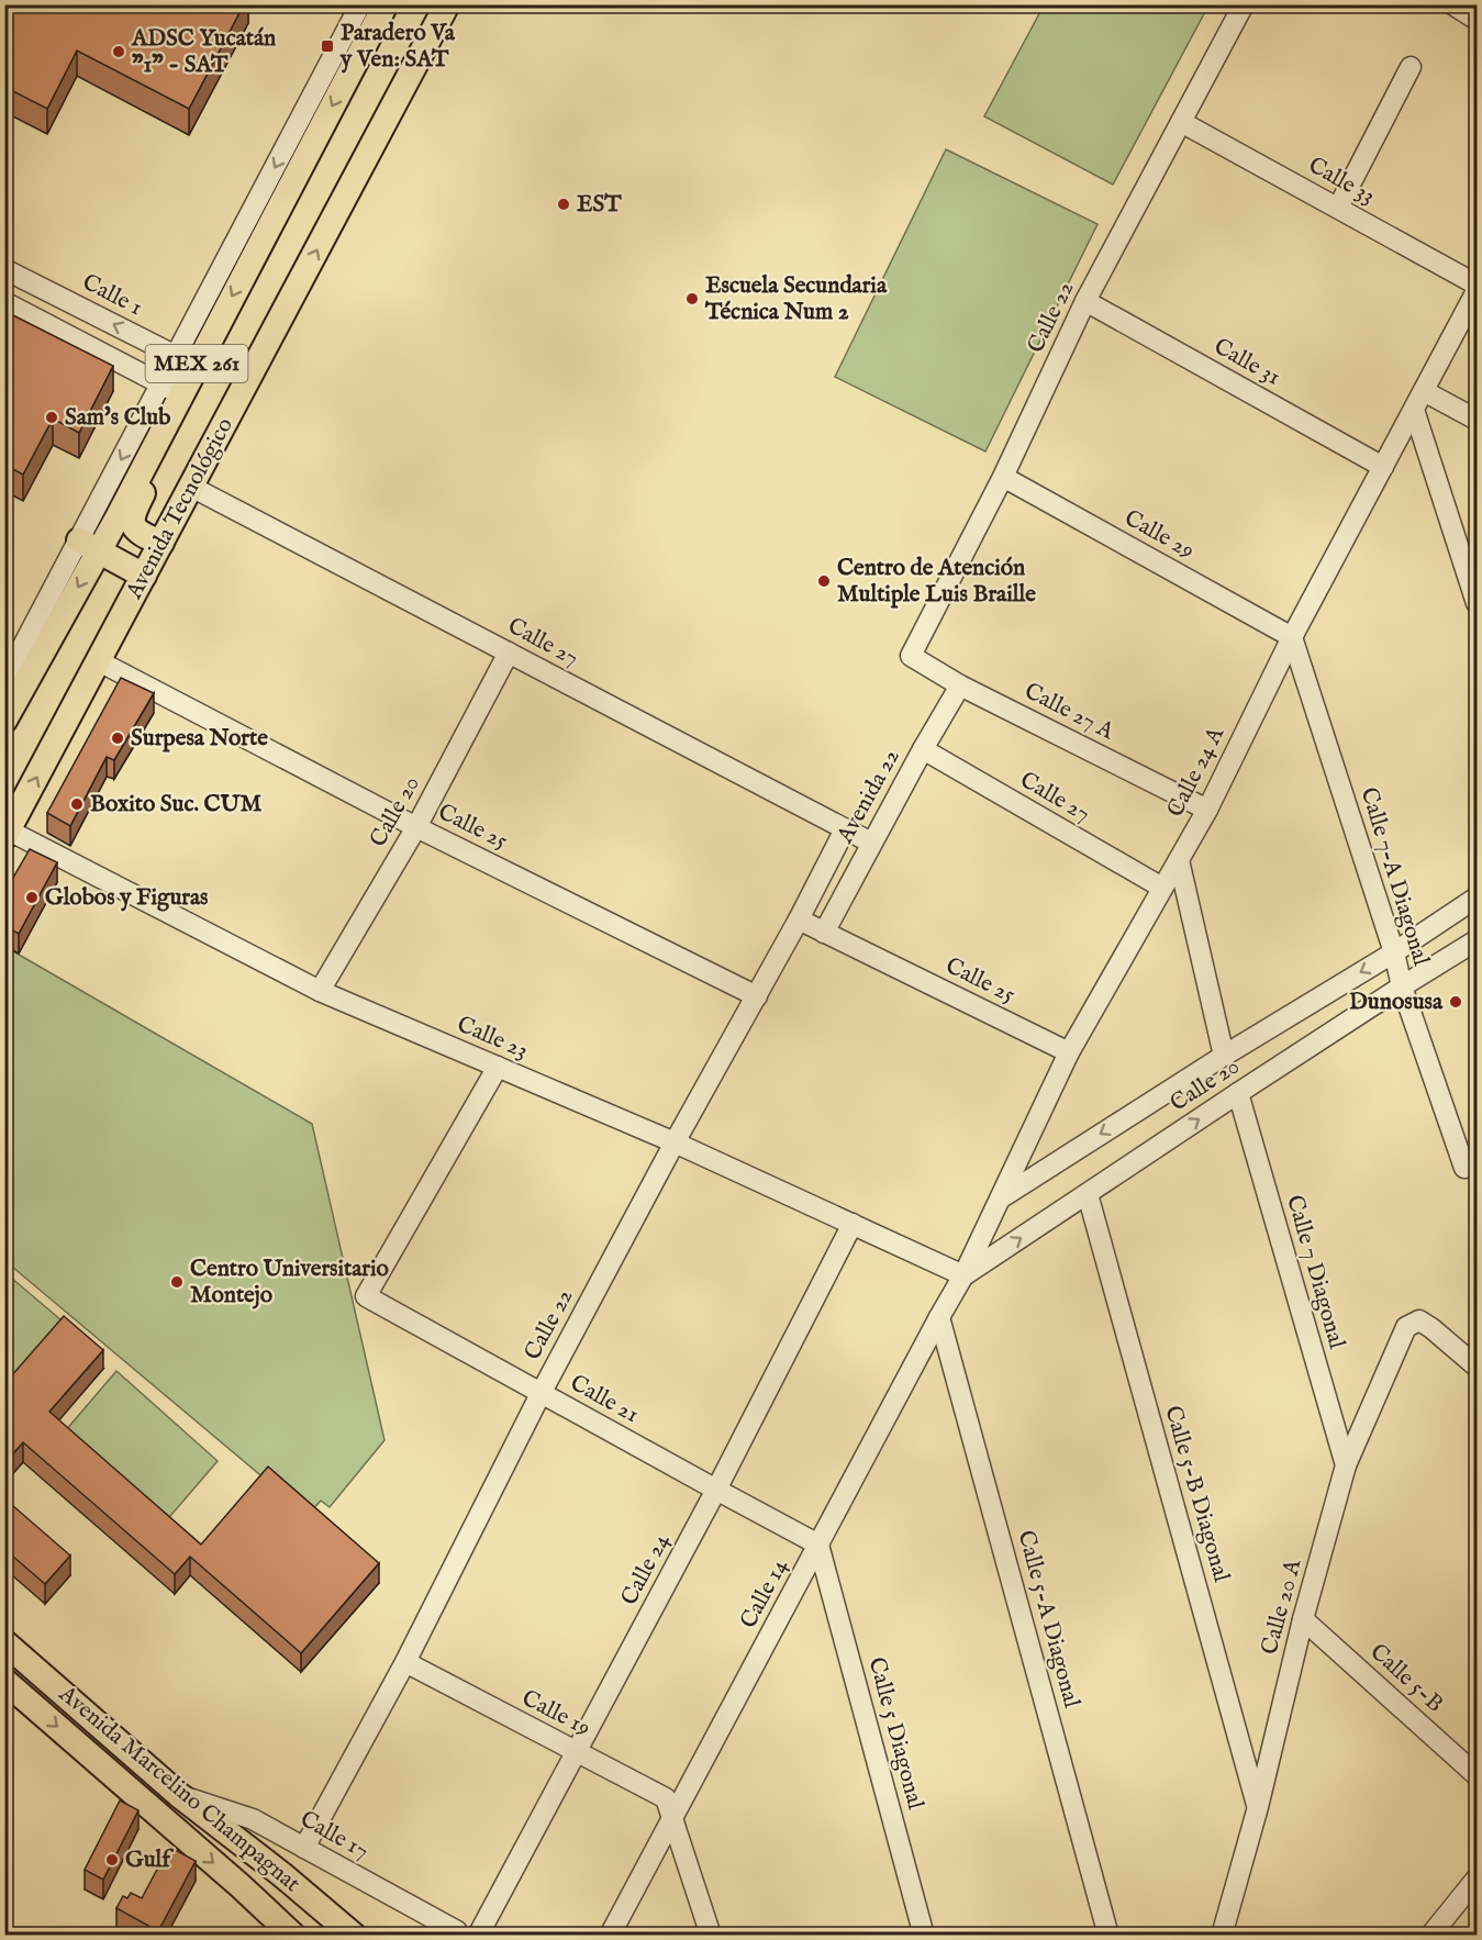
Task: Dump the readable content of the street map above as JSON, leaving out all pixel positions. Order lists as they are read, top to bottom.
{
  "streets": {
    "main road": ["MEX 261", "Avenida Tecnológico", "Avenida Marcelino Champagnat"],
    "street": [
      "Calle 33",
      "Calle 1",
      "Calle 22",
      "Calle 31",
      "Calle 29",
      "Calle 27",
      "Calle 27 A",
      "Calle 24 A",
      "Avenida 22",
      "Calle 20",
      "Calle 25",
      "Calle 7-A Diagonal",
      "Calle 23",
      "Calle 7 Diagonal",
      "Calle 21",
      "Calle 5-B Diagonal",
      "Calle 24",
      "Calle 14",
      "Calle 20 A",
      "Calle 5-A Diagonal",
      "Calle 5-B",
      "Calle 19",
      "Calle 5 Diagonal",
      "Calle 17"
    ]
  },
  "crossings": [
    ["Calle 33", "Calle 22"],
    ["Calle 1", "MEX 261"],
    ["Calle 22", "Calle 31"],
    ["Calle 22", "Calle 29"],
    ["Calle 22", "Calle 27"],
    ["Calle 22", "Calle 27 A"],
    ["Calle 22", "Calle 25"],
    ["Calle 22", "Calle 23"],
    ["Calle 22", "Calle 21"],
    ["Calle 22", "Calle 19"],
    ["Calle 22", "Calle 17"],
    ["Calle 31", "Calle 24 A"],
    ["Avenida Tecnológico", "Calle 27"],
    ["Avenida Tecnológico", "Calle 25"],
    ["Avenida Tecnológico", "Calle 23"],
    ["Calle 29", "Calle 24 A"],
    ["Calle 29", "Calle 7-A Diagonal"],
    ["Calle 27", "Calle 24 A"],
    ["Calle 27", "Avenida 22"],
    ["Calle 27", "Calle 20"],
    ["Calle 27 A", "Calle 24 A"],
    ["Calle 27 A", "Avenida 22"],
    ["Calle 24 A", "Calle 20"],
    ["Calle 24 A", "Calle 25"],
    ["Calle 24 A", "Calle 7-A Diagonal"],
    ["Calle 24 A", "Calle 23"],
    ["Calle 24 A", "Calle 14"],
    ["Avenida 22", "Calle 25"],
    ["Calle 20", "Calle 25"],
    ["Calle 20", "Calle 7-A Diagonal"],
    ["Calle 20", "Calle 23"],
    ["Calle 20", "Calle 7 Diagonal"],
    ["Calle 20", "Calle 5-B Diagonal"],
    ["Calle 20", "Calle 14"],
    ["Calle 23", "Calle 21"],
    ["Calle 23", "Calle 24"],
    ["Calle 23", "Calle 14"],
    ["Calle 7 Diagonal", "Calle 20 A"],
    ["Calle 21", "Calle 24"],
    ["Calle 21", "Calle 14"],
    ["Calle 21", "Calle 5 Diagonal"],
    ["Calle 5-B Diagonal", "Calle 20 A"],
    ["Calle 24", "Calle 19"],
    ["Calle 14", "Calle 5-A Diagonal"],
    ["Calle 14", "Calle 19"],
    ["Calle 14", "Calle 5 Diagonal"],
    ["Calle 20 A", "Calle 5-B"],
    ["Avenida Marcelino Champagnat", "Calle 17"]
  ],
  "places": {
    "transit": ["Paradero Va y Ven: SAT"],
    "other": [
      "ADSC Yucatán \"1\" - SAT",
      "EST",
      "Escuela Secundaria Técnica Num 2",
      "Sam's Club",
      "Centro de Atención Multiple Luis Braille",
      "Surpesa Norte",
      "Boxito Suc. CUM",
      "Globos y Figuras",
      "Dunosusa",
      "Centro Universitario Montejo",
      "Gulf"
    ]
  }
}
